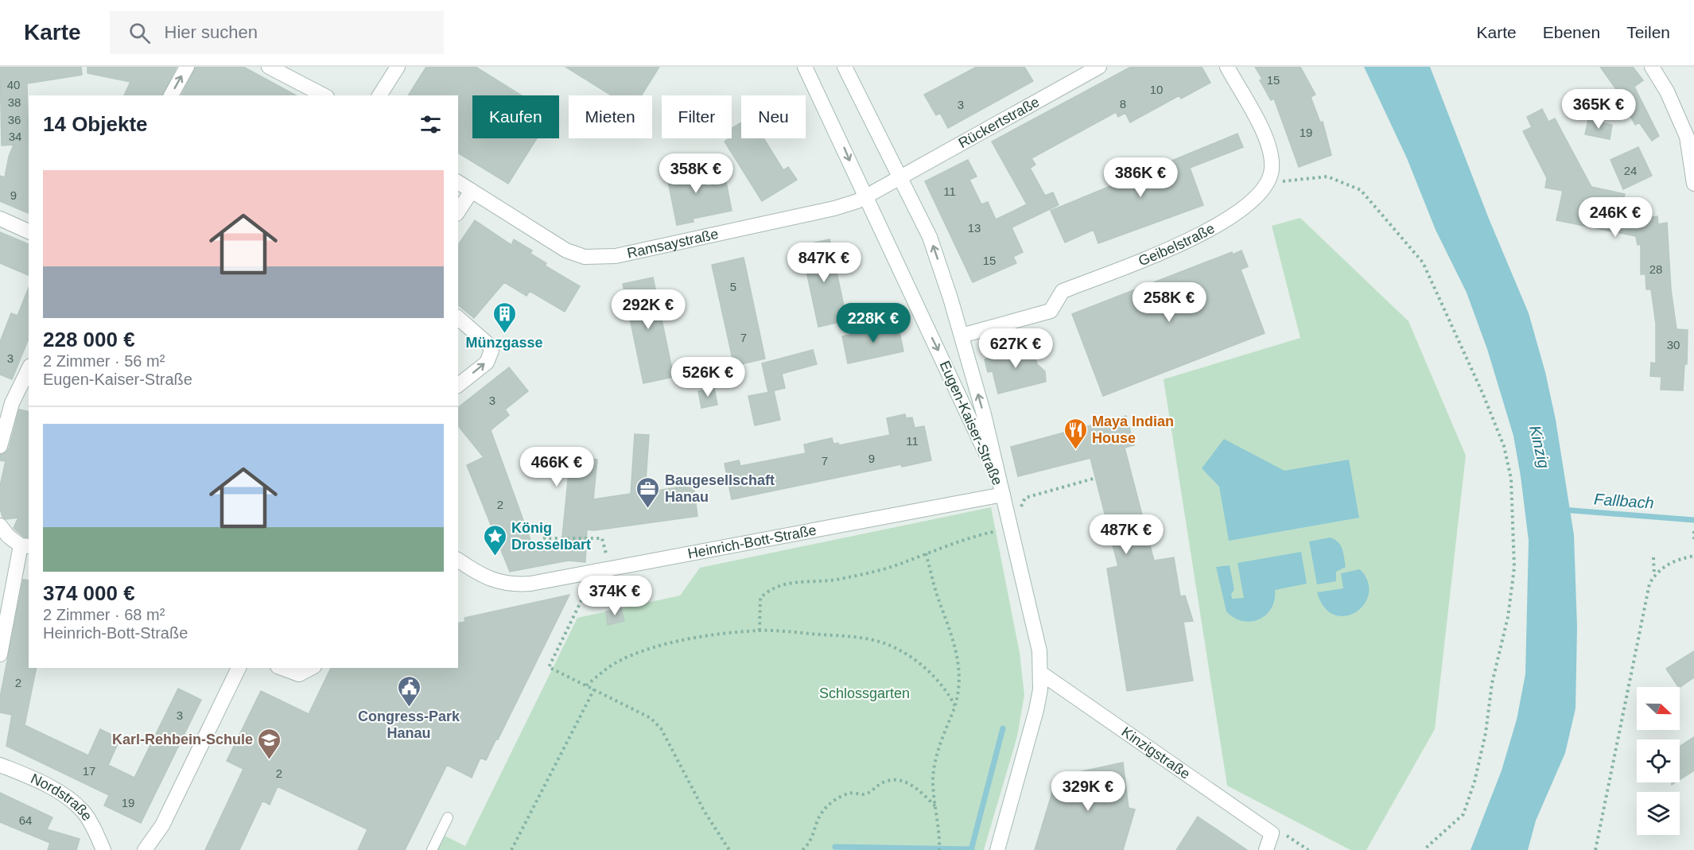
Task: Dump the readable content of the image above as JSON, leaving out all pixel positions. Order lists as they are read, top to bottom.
{
  "streets": {
    "street": [
      "Rückertstraße",
      "Geibelstraße",
      "Ramsaystraße",
      "Eugen-Kaiser-Straße",
      "Heinrich-Bott-Straße",
      "Kinzigstraße",
      "Nordstraße"
    ]
  },
  "crossings": [
    ["Rückertstraße", "Ramsaystraße"],
    ["Rückertstraße", "Eugen-Kaiser-Straße"],
    ["Geibelstraße", "Eugen-Kaiser-Straße"],
    ["Ramsaystraße", "Eugen-Kaiser-Straße"],
    ["Eugen-Kaiser-Straße", "Heinrich-Bott-Straße"],
    ["Eugen-Kaiser-Straße", "Kinzigstraße"]
  ],
  "water": ["Kinzig", "Fallbach"],
  "parks": ["Schlossgarten"],
  "places": {
    "building": ["Münzgasse"],
    "restaurant": ["Maya Indian House"],
    "office": ["Baugesellschaft Hanau"],
    "place": ["König Drosselbart"],
    "public building": ["Congress-Park Hanau"],
    "school or university": ["Karl-Rehbein-Schule"]
  },
  "house_numbers": [
    "15",
    "40",
    "10",
    "38",
    "8",
    "3",
    "36",
    "19",
    "34",
    "24",
    "11",
    "9",
    "13",
    "15",
    "28",
    "5",
    "7",
    "30",
    "3",
    "3",
    "11",
    "9",
    "7",
    "2",
    "2",
    "3",
    "17",
    "2",
    "19",
    "64"
  ],
  "north": "right",
  "page": {
    "header": "Karte",
    "search": "Hier suchen",
    "nav": ["Karte", "Ebenen", "Teilen"],
    "price": [
      "365K €",
      "358K €",
      "386K €",
      "246K €",
      "847K €",
      "258K €",
      "292K €",
      "228K €",
      "627K €",
      "526K €",
      "466K €",
      "487K €",
      "374K €",
      "329K €"
    ],
    "chip": [
      "Kaufen",
      "Mieten",
      "Filter",
      "Neu"
    ],
    "heading": "14 Objekte",
    "list": [
      {
        "name": "228 000 €",
        "note": "2 Zimmer · 56 m² · Eugen-Kaiser-Straße"
      },
      {
        "name": "374 000 €",
        "note": "2 Zimmer · 68 m² · Heinrich-Bott-Straße"
      }
    ]
  }
}
